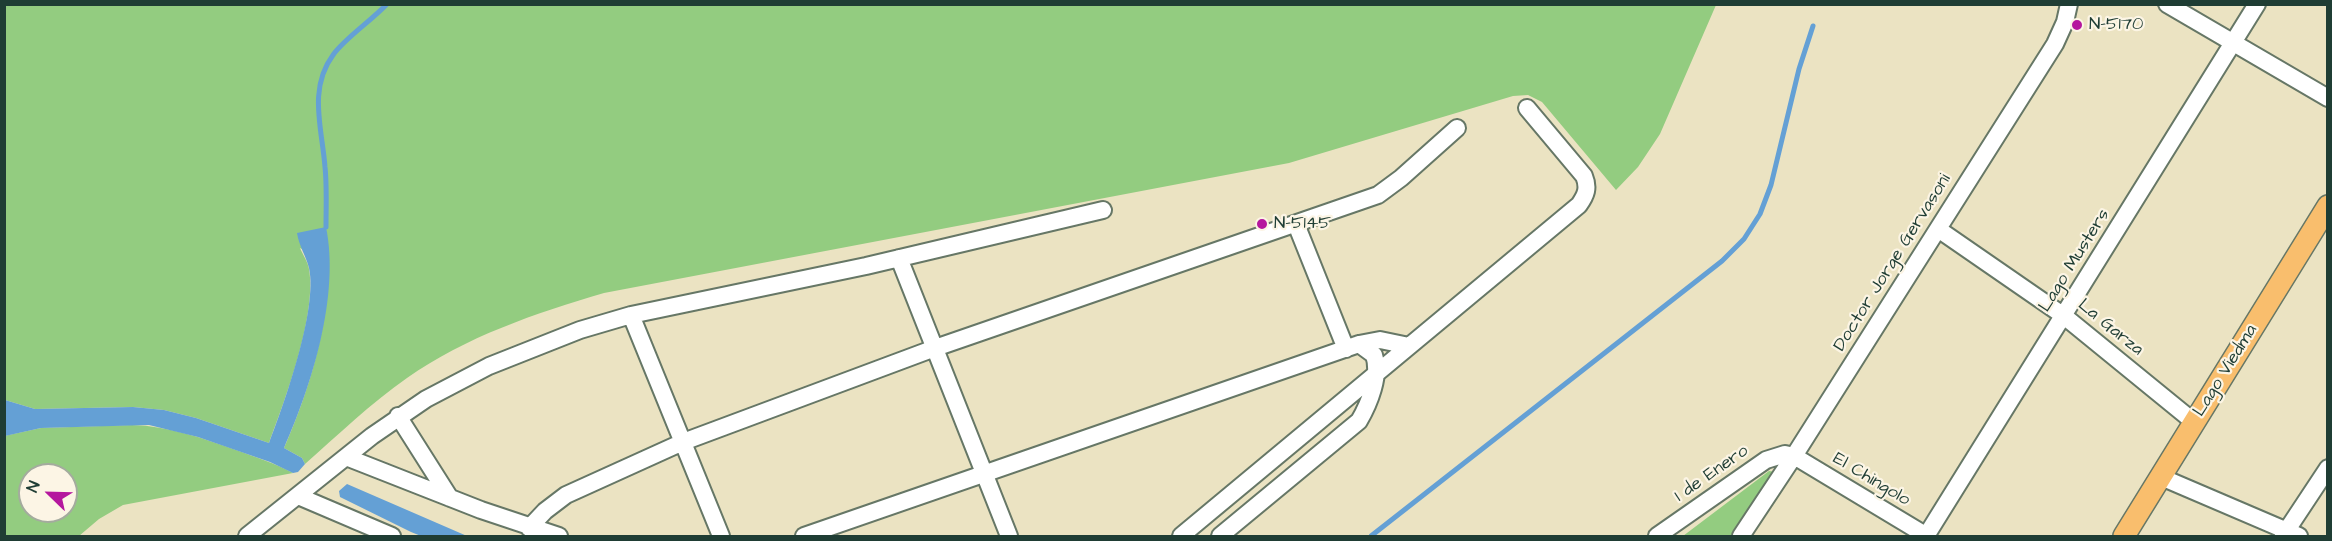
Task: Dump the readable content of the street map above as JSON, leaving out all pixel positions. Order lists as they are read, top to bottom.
{
  "streets": {
    "main road": ["Lago Viedma"],
    "street": [
      "Lago Musters",
      "Doctor Jorge Gervasoni",
      "La Garza",
      "1 de Enero",
      "El Chingolo"
    ]
  },
  "crossings": [
    ["Lago Musters", "La Garza"],
    ["Lago Musters", "El Chingolo"],
    ["Doctor Jorge Gervasoni", "La Garza"],
    ["Doctor Jorge Gervasoni", "1 de Enero"],
    ["Doctor Jorge Gervasoni", "El Chingolo"],
    ["La Garza", "Lago Viedma"],
    ["1 de Enero", "El Chingolo"]
  ],
  "places": ["N-5170", "N-5145"],
  "north": "top left"
}
